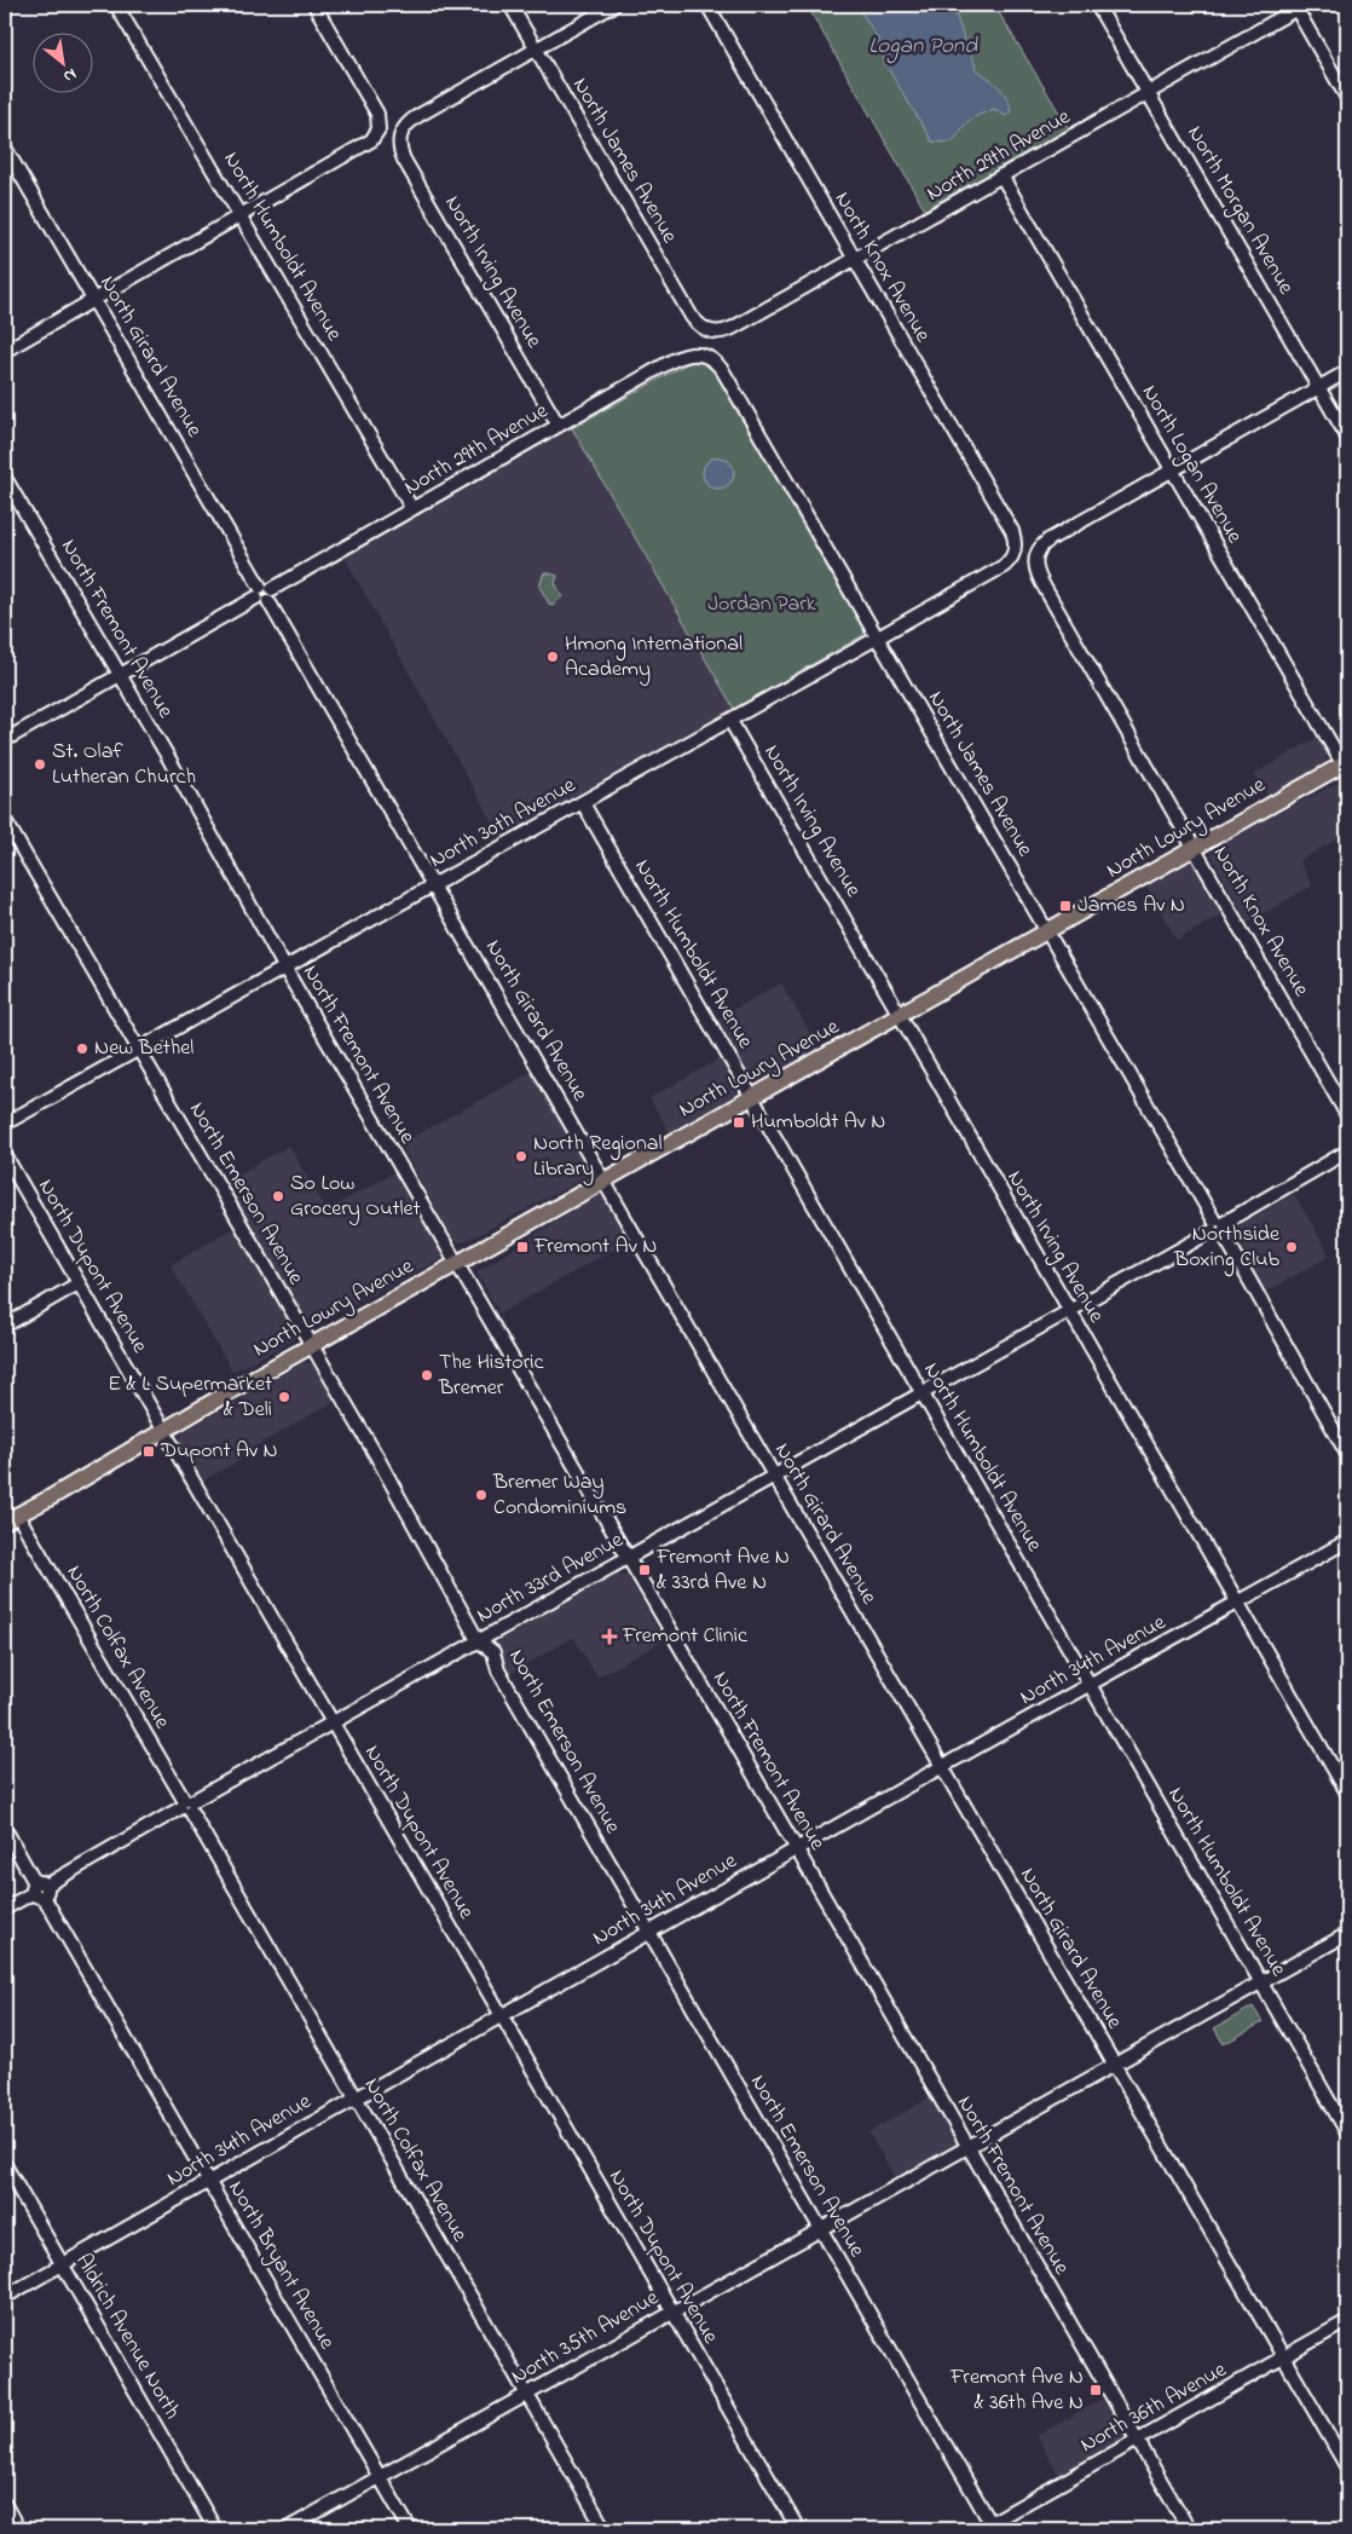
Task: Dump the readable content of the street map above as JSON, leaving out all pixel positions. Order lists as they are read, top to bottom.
{
  "streets": {
    "main road": ["North Lowry Avenue"],
    "street": [
      "North 29th Avenue",
      "North James Avenue",
      "North Morgan Avenue",
      "North Humboldt Avenue",
      "North Knox Avenue",
      "North Irving Avenue",
      "North Girard Avenue",
      "North Logan Avenue",
      "North Fremont Avenue",
      "North 30th Avenue",
      "North Emerson Avenue",
      "North Dupont Avenue",
      "North 33rd Avenue",
      "North Colfax Avenue",
      "North 34th Avenue",
      "North Bryant Avenue",
      "Aldrich Avenue North",
      "North 35th Avenue",
      "North 36th Avenue"
    ]
  },
  "crossings": [
    ["North 29th Avenue", "North James Avenue"],
    ["North 29th Avenue", "North Morgan Avenue"],
    ["North 29th Avenue", "North Humboldt Avenue"],
    ["North 29th Avenue", "North Knox Avenue"],
    ["North 29th Avenue", "North Irving Avenue"],
    ["North 29th Avenue", "North Girard Avenue"],
    ["North 29th Avenue", "North Logan Avenue"],
    ["North 29th Avenue", "North Fremont Avenue"],
    ["North James Avenue", "North Irving Avenue"],
    ["North James Avenue", "North 30th Avenue"],
    ["North James Avenue", "North Lowry Avenue"],
    ["North James Avenue", "North 33rd Avenue"],
    ["North Humboldt Avenue", "North 30th Avenue"],
    ["North Humboldt Avenue", "North Lowry Avenue"],
    ["North Humboldt Avenue", "North 33rd Avenue"],
    ["North Humboldt Avenue", "North 34th Avenue"],
    ["North Humboldt Avenue", "North 35th Avenue"],
    ["North Knox Avenue", "North Logan Avenue"],
    ["North Knox Avenue", "North 30th Avenue"],
    ["North Knox Avenue", "North Lowry Avenue"],
    ["North Irving Avenue", "North 30th Avenue"],
    ["North Irving Avenue", "North Lowry Avenue"],
    ["North Irving Avenue", "North 33rd Avenue"],
    ["North Irving Avenue", "North 34th Avenue"],
    ["North Girard Avenue", "North 30th Avenue"],
    ["North Girard Avenue", "North Lowry Avenue"],
    ["North Girard Avenue", "North 33rd Avenue"],
    ["North Girard Avenue", "North 34th Avenue"],
    ["North Girard Avenue", "North 35th Avenue"],
    ["North Girard Avenue", "North 36th Avenue"],
    ["North Logan Avenue", "North Lowry Avenue"],
    ["North Fremont Avenue", "North 30th Avenue"],
    ["North Fremont Avenue", "North Lowry Avenue"],
    ["North Fremont Avenue", "North 33rd Avenue"],
    ["North Fremont Avenue", "North 34th Avenue"],
    ["North Fremont Avenue", "North 35th Avenue"],
    ["North Fremont Avenue", "North 36th Avenue"],
    ["North 30th Avenue", "North Emerson Avenue"],
    ["North Lowry Avenue", "North Emerson Avenue"],
    ["North Lowry Avenue", "North Dupont Avenue"],
    ["North Lowry Avenue", "North Colfax Avenue"],
    ["North Emerson Avenue", "North 33rd Avenue"],
    ["North Emerson Avenue", "North 34th Avenue"],
    ["North Emerson Avenue", "North 35th Avenue"],
    ["North Emerson Avenue", "North 36th Avenue"],
    ["North Dupont Avenue", "North 33rd Avenue"],
    ["North Dupont Avenue", "North 34th Avenue"],
    ["North Dupont Avenue", "North 35th Avenue"],
    ["North 33rd Avenue", "North Colfax Avenue"],
    ["North 33rd Avenue", "North Bryant Avenue"],
    ["North Colfax Avenue", "North 34th Avenue"],
    ["North Colfax Avenue", "North 35th Avenue"],
    ["North 34th Avenue", "North Bryant Avenue"],
    ["North 34th Avenue", "Aldrich Avenue North"],
    ["North Bryant Avenue", "North 35th Avenue"]
  ],
  "water": ["Logan Pond"],
  "parks": ["Jordan Park"],
  "places": {
    "other": [
      "Hmong International Academy",
      "St. Olaf Lutheran Church",
      "New Bethel",
      "North Regional Library",
      "So Low Grocery Outlet",
      "Northside Boxing Club",
      "The Historic Bremer",
      "E & L Supermarket & Deli",
      "Bremer Way Condominiums"
    ],
    "transit": [
      "James Av N",
      "Humboldt Av N",
      "Fremont Av N",
      "Dupont Av N",
      "Fremont Ave N & 33rd Ave N",
      "Fremont Ave N & 36th Ave N"
    ],
    "health": ["Fremont Clinic"]
  },
  "north": "bottom right"
}
